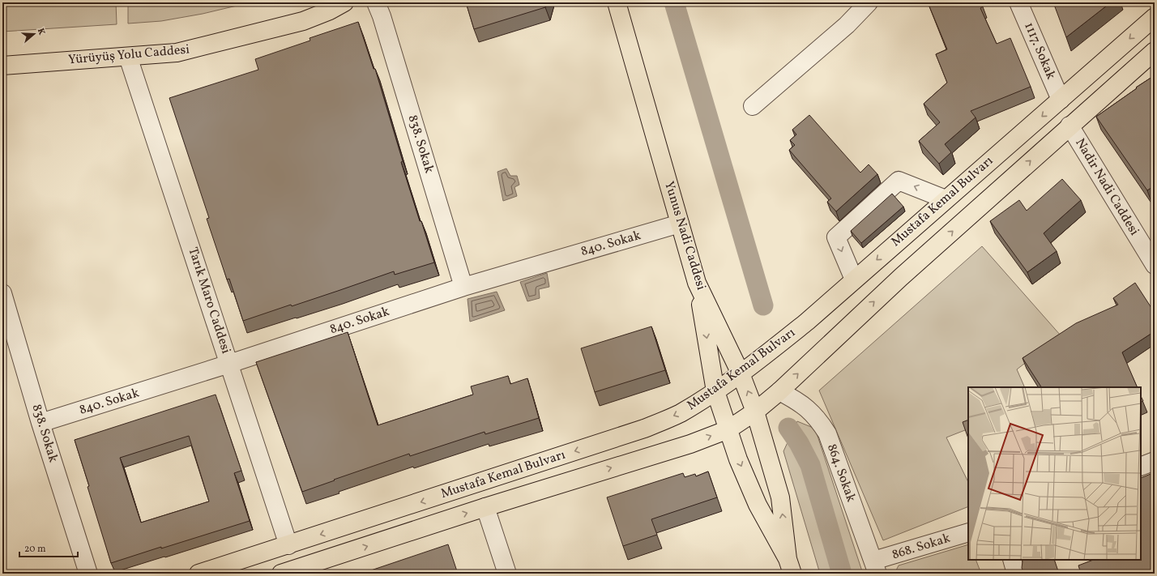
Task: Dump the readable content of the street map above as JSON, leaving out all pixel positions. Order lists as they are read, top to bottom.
{
  "streets": {
    "main road": ["Yürüyüş Yolu Caddesi", "Mustafa Kemal Bulvarı", "Yunus Nadi Caddesi"],
    "street": [
      "1117. Sokak",
      "838. Sokak",
      "Nadir Nadi Caddesi",
      "840. Sokak",
      "Tarık Maro Caddesi",
      "864. Sokak",
      "868. Sokak"
    ]
  },
  "crossings": [
    ["1117. Sokak", "Mustafa Kemal Bulvarı"],
    ["Yürüyüş Yolu Caddesi", "Tarık Maro Caddesi"],
    ["838. Sokak", "840. Sokak"],
    ["Nadir Nadi Caddesi", "Mustafa Kemal Bulvarı"],
    ["Mustafa Kemal Bulvarı", "Yunus Nadi Caddesi"],
    ["Mustafa Kemal Bulvarı", "Tarık Maro Caddesi"],
    ["Mustafa Kemal Bulvarı", "864. Sokak"],
    ["Yunus Nadi Caddesi", "840. Sokak"],
    ["840. Sokak", "Tarık Maro Caddesi"],
    ["864. Sokak", "868. Sokak"]
  ],
  "scale_bar": "20 m",
  "north": "right"
}
